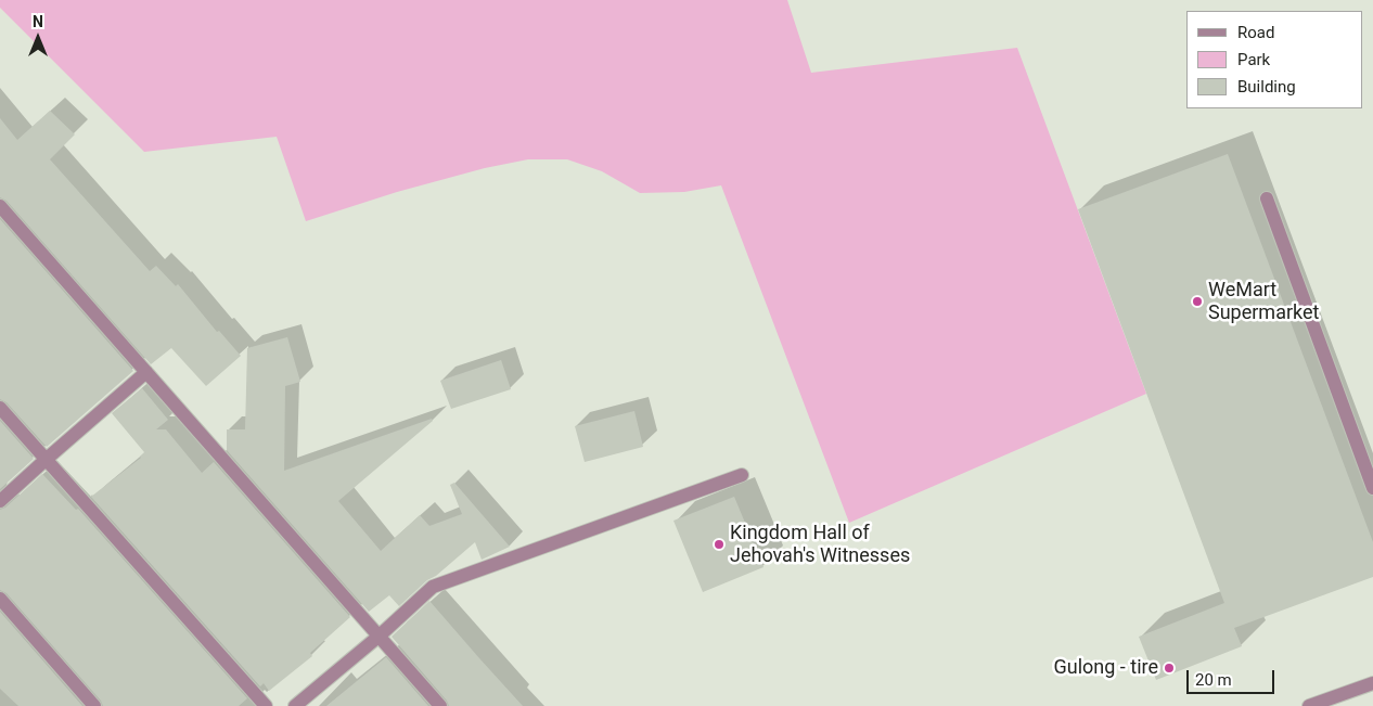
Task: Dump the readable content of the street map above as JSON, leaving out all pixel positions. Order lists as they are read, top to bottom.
{
  "places": ["WeMart Supermarket", "Kingdom Hall of Jehovah's Witnesses", "Gulong - tire"],
  "legend": ["Road", "Park", "Building"],
  "scale_bar": "20 m",
  "north": "top"
}
